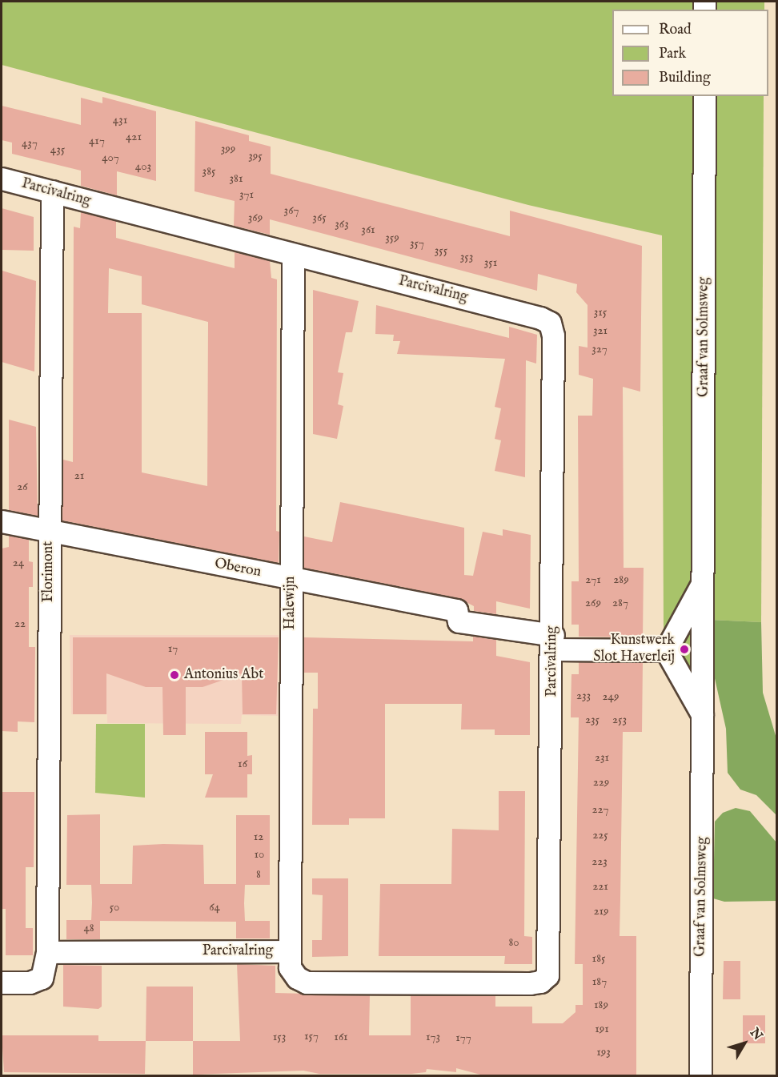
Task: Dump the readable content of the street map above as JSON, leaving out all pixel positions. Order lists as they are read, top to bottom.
{
  "streets": {
    "street": [
      "Parcivalring",
      "Graaf van Solmsweg",
      "Oberon",
      "Florimont",
      "Halewijn"
    ]
  },
  "crossings": [
    ["Parcivalring", "Oberon"],
    ["Parcivalring", "Florimont"],
    ["Parcivalring", "Halewijn"],
    ["Oberon", "Florimont"],
    ["Oberon", "Halewijn"]
  ],
  "places": ["Kunstwerk Slot Haverleij", "Antonius Abt"],
  "house_numbers": [
    "431",
    "421",
    "417",
    "437",
    "399",
    "435",
    "395",
    "407",
    "403",
    "385",
    "381",
    "371",
    "367",
    "369",
    "365",
    "363",
    "361",
    "359",
    "357",
    "355",
    "353",
    "351",
    "315",
    "321",
    "327",
    "21",
    "26",
    "24",
    "271",
    "289",
    "269",
    "287",
    "22",
    "17",
    "233",
    "249",
    "235",
    "253",
    "231",
    "16",
    "229",
    "227",
    "225",
    "12",
    "10",
    "223",
    "8",
    "221",
    "50",
    "64",
    "219",
    "48",
    "80",
    "185",
    "187",
    "189",
    "191",
    "157",
    "153",
    "161",
    "173",
    "177",
    "193"
  ],
  "legend": ["Road", "Park", "Building"],
  "north": "top right"
}
